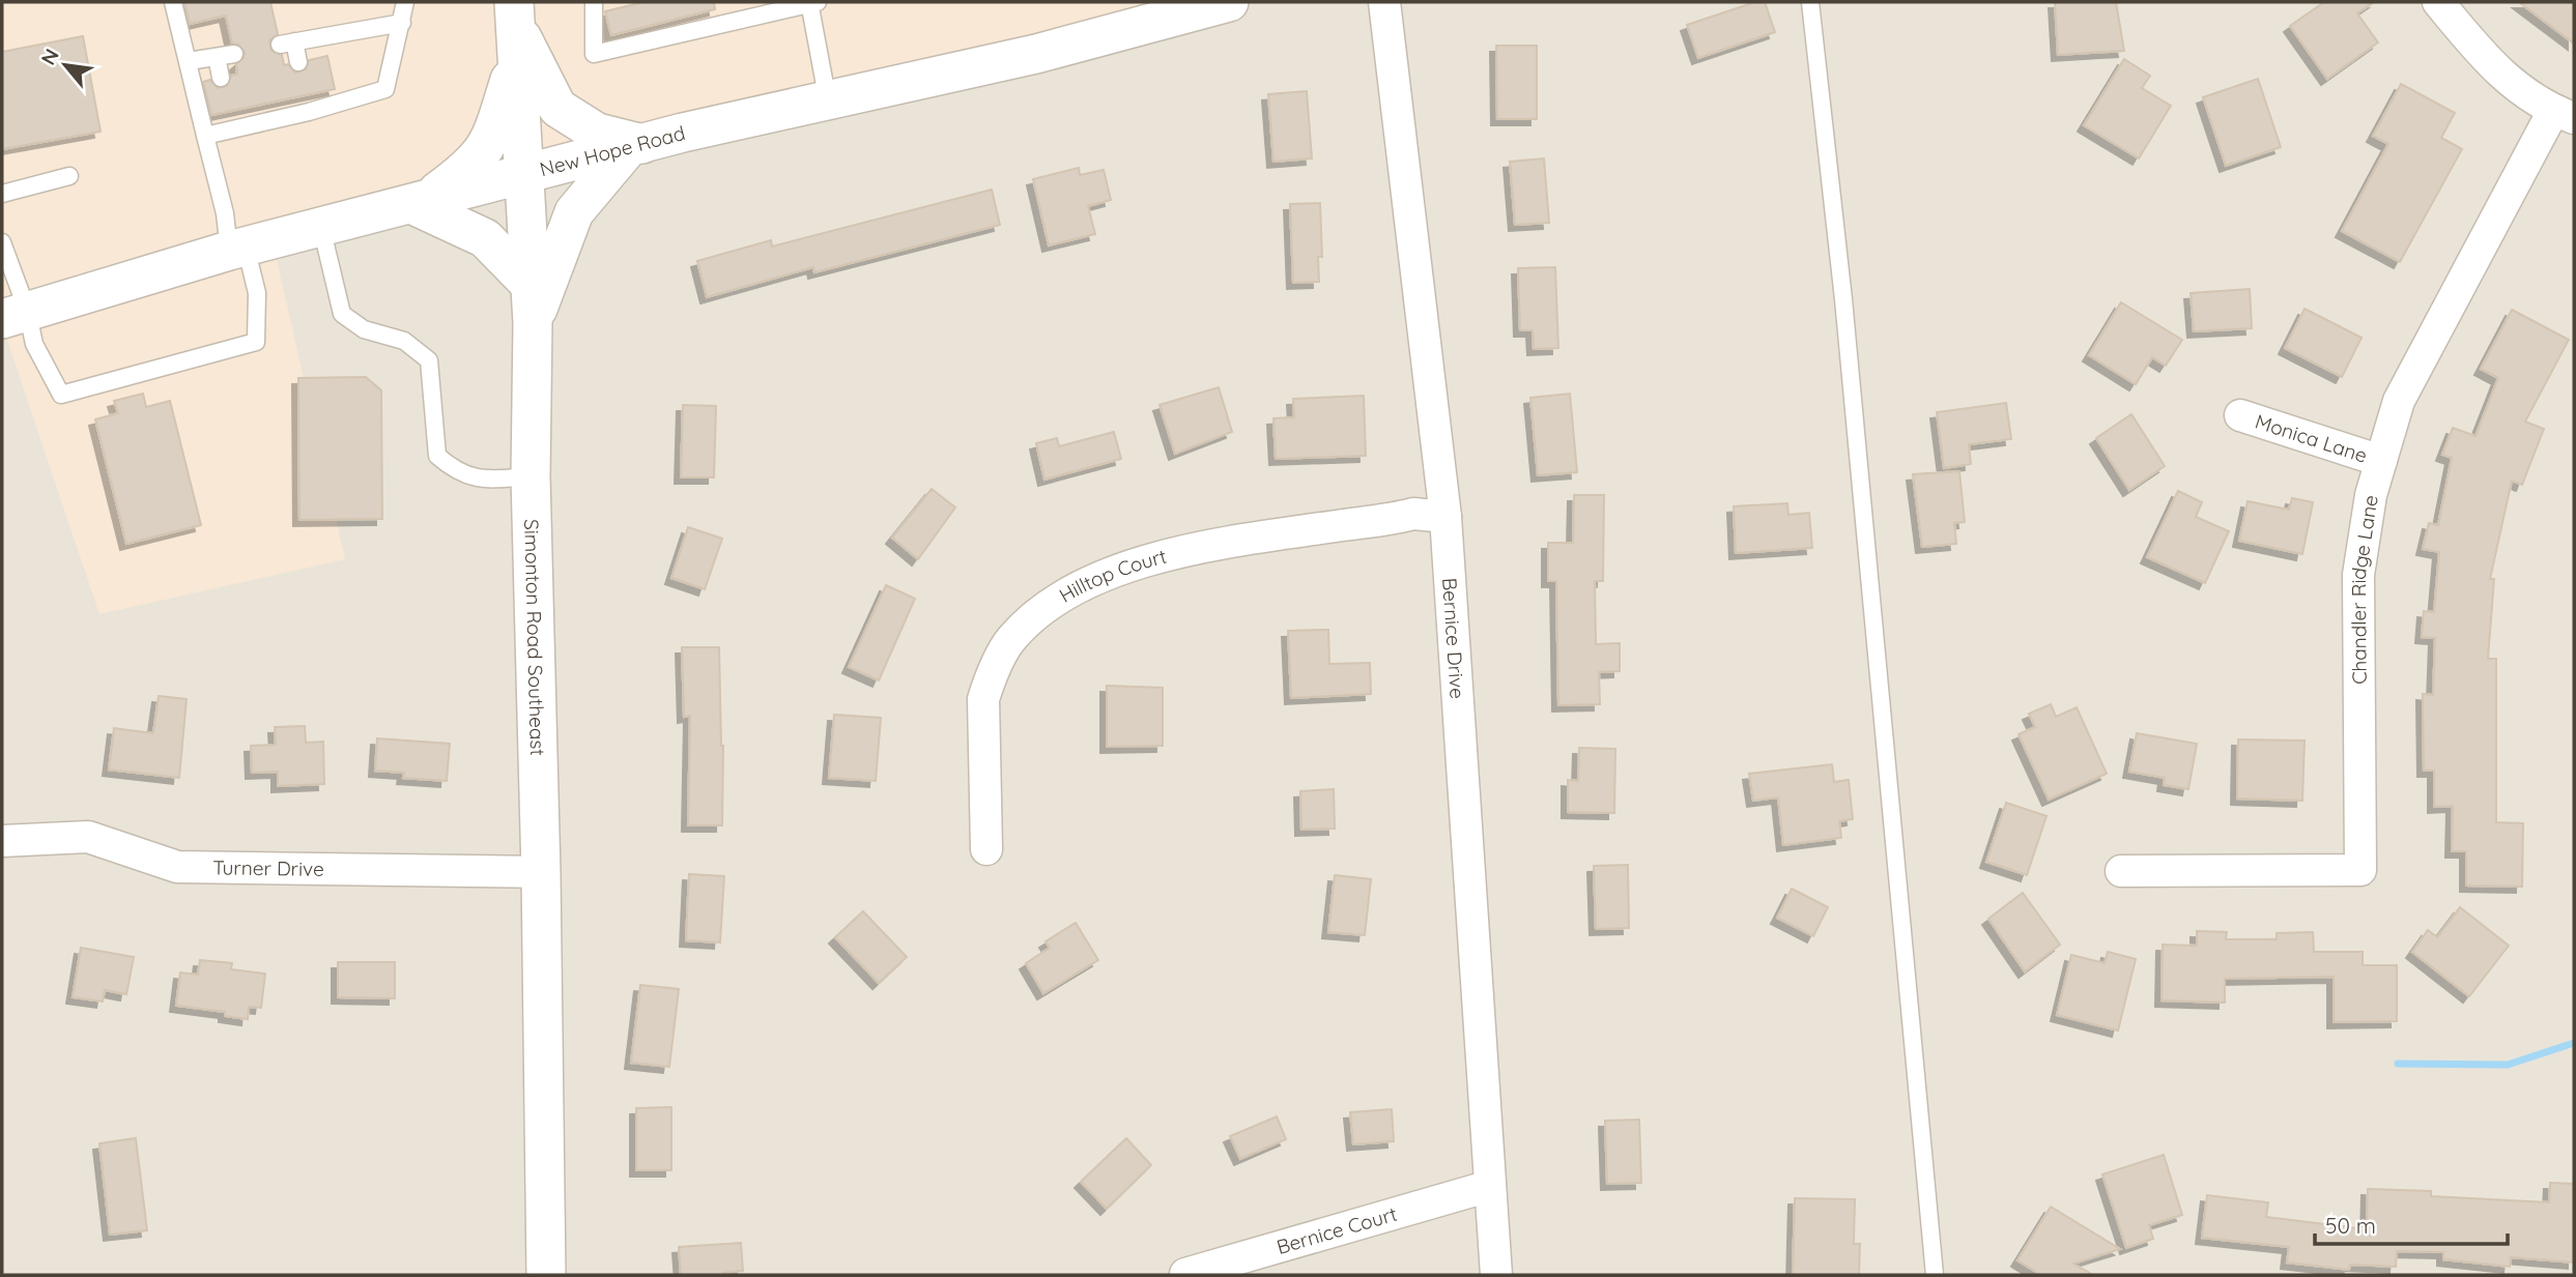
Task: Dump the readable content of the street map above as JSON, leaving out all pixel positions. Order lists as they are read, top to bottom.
{
  "streets": {
    "street": [
      "New Hope Road",
      "Monica Lane",
      "Hilltop Court",
      "Chandler Ridge Lane",
      "Bernice Drive",
      "Simonton Road Southeast",
      "Turner Drive",
      "Bernice Court"
    ]
  },
  "crossings": [
    ["New Hope Road", "Simonton Road Southeast"],
    ["Monica Lane", "Chandler Ridge Lane"],
    ["Hilltop Court", "Bernice Drive"],
    ["Bernice Drive", "Bernice Court"],
    ["Simonton Road Southeast", "Turner Drive"]
  ],
  "scale_bar": "50 m",
  "north": "top left"
}
